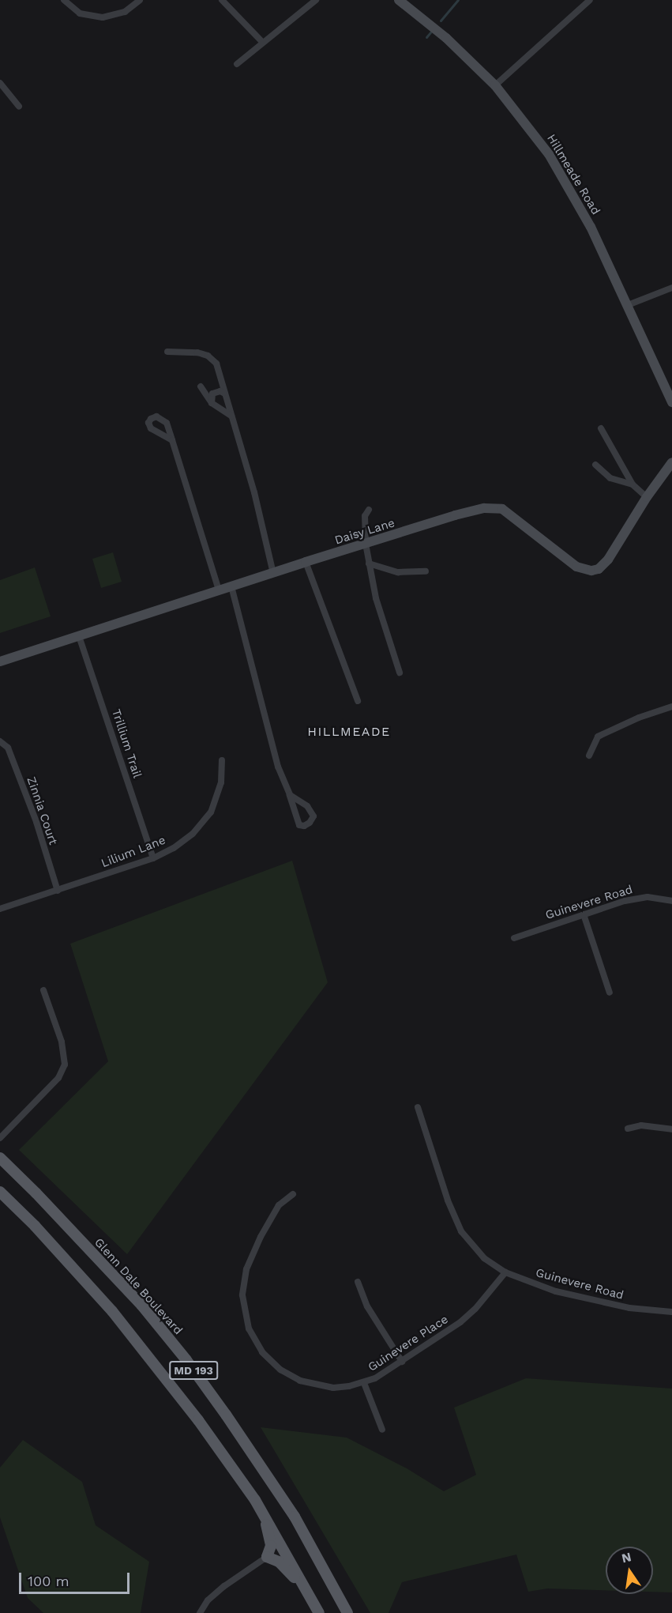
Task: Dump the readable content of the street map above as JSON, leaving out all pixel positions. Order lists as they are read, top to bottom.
{
  "streets": {
    "main road": ["Glenn Dale Boulevard", "MD 193"],
    "street": [
      "Hillmeade Road",
      "Daisy Lane",
      "Trillium Trail",
      "Zinnia Court",
      "Lilium Lane",
      "Guinevere Road",
      "Guinevere Place"
    ]
  },
  "crossings": [
    ["Daisy Lane", "Trillium Trail"],
    ["Trillium Trail", "Lilium Lane"],
    ["Zinnia Court", "Lilium Lane"],
    ["Guinevere Road", "Guinevere Place"]
  ],
  "districts": ["HILLMEADE"],
  "scale_bar": "100 m",
  "north": "top"
}
